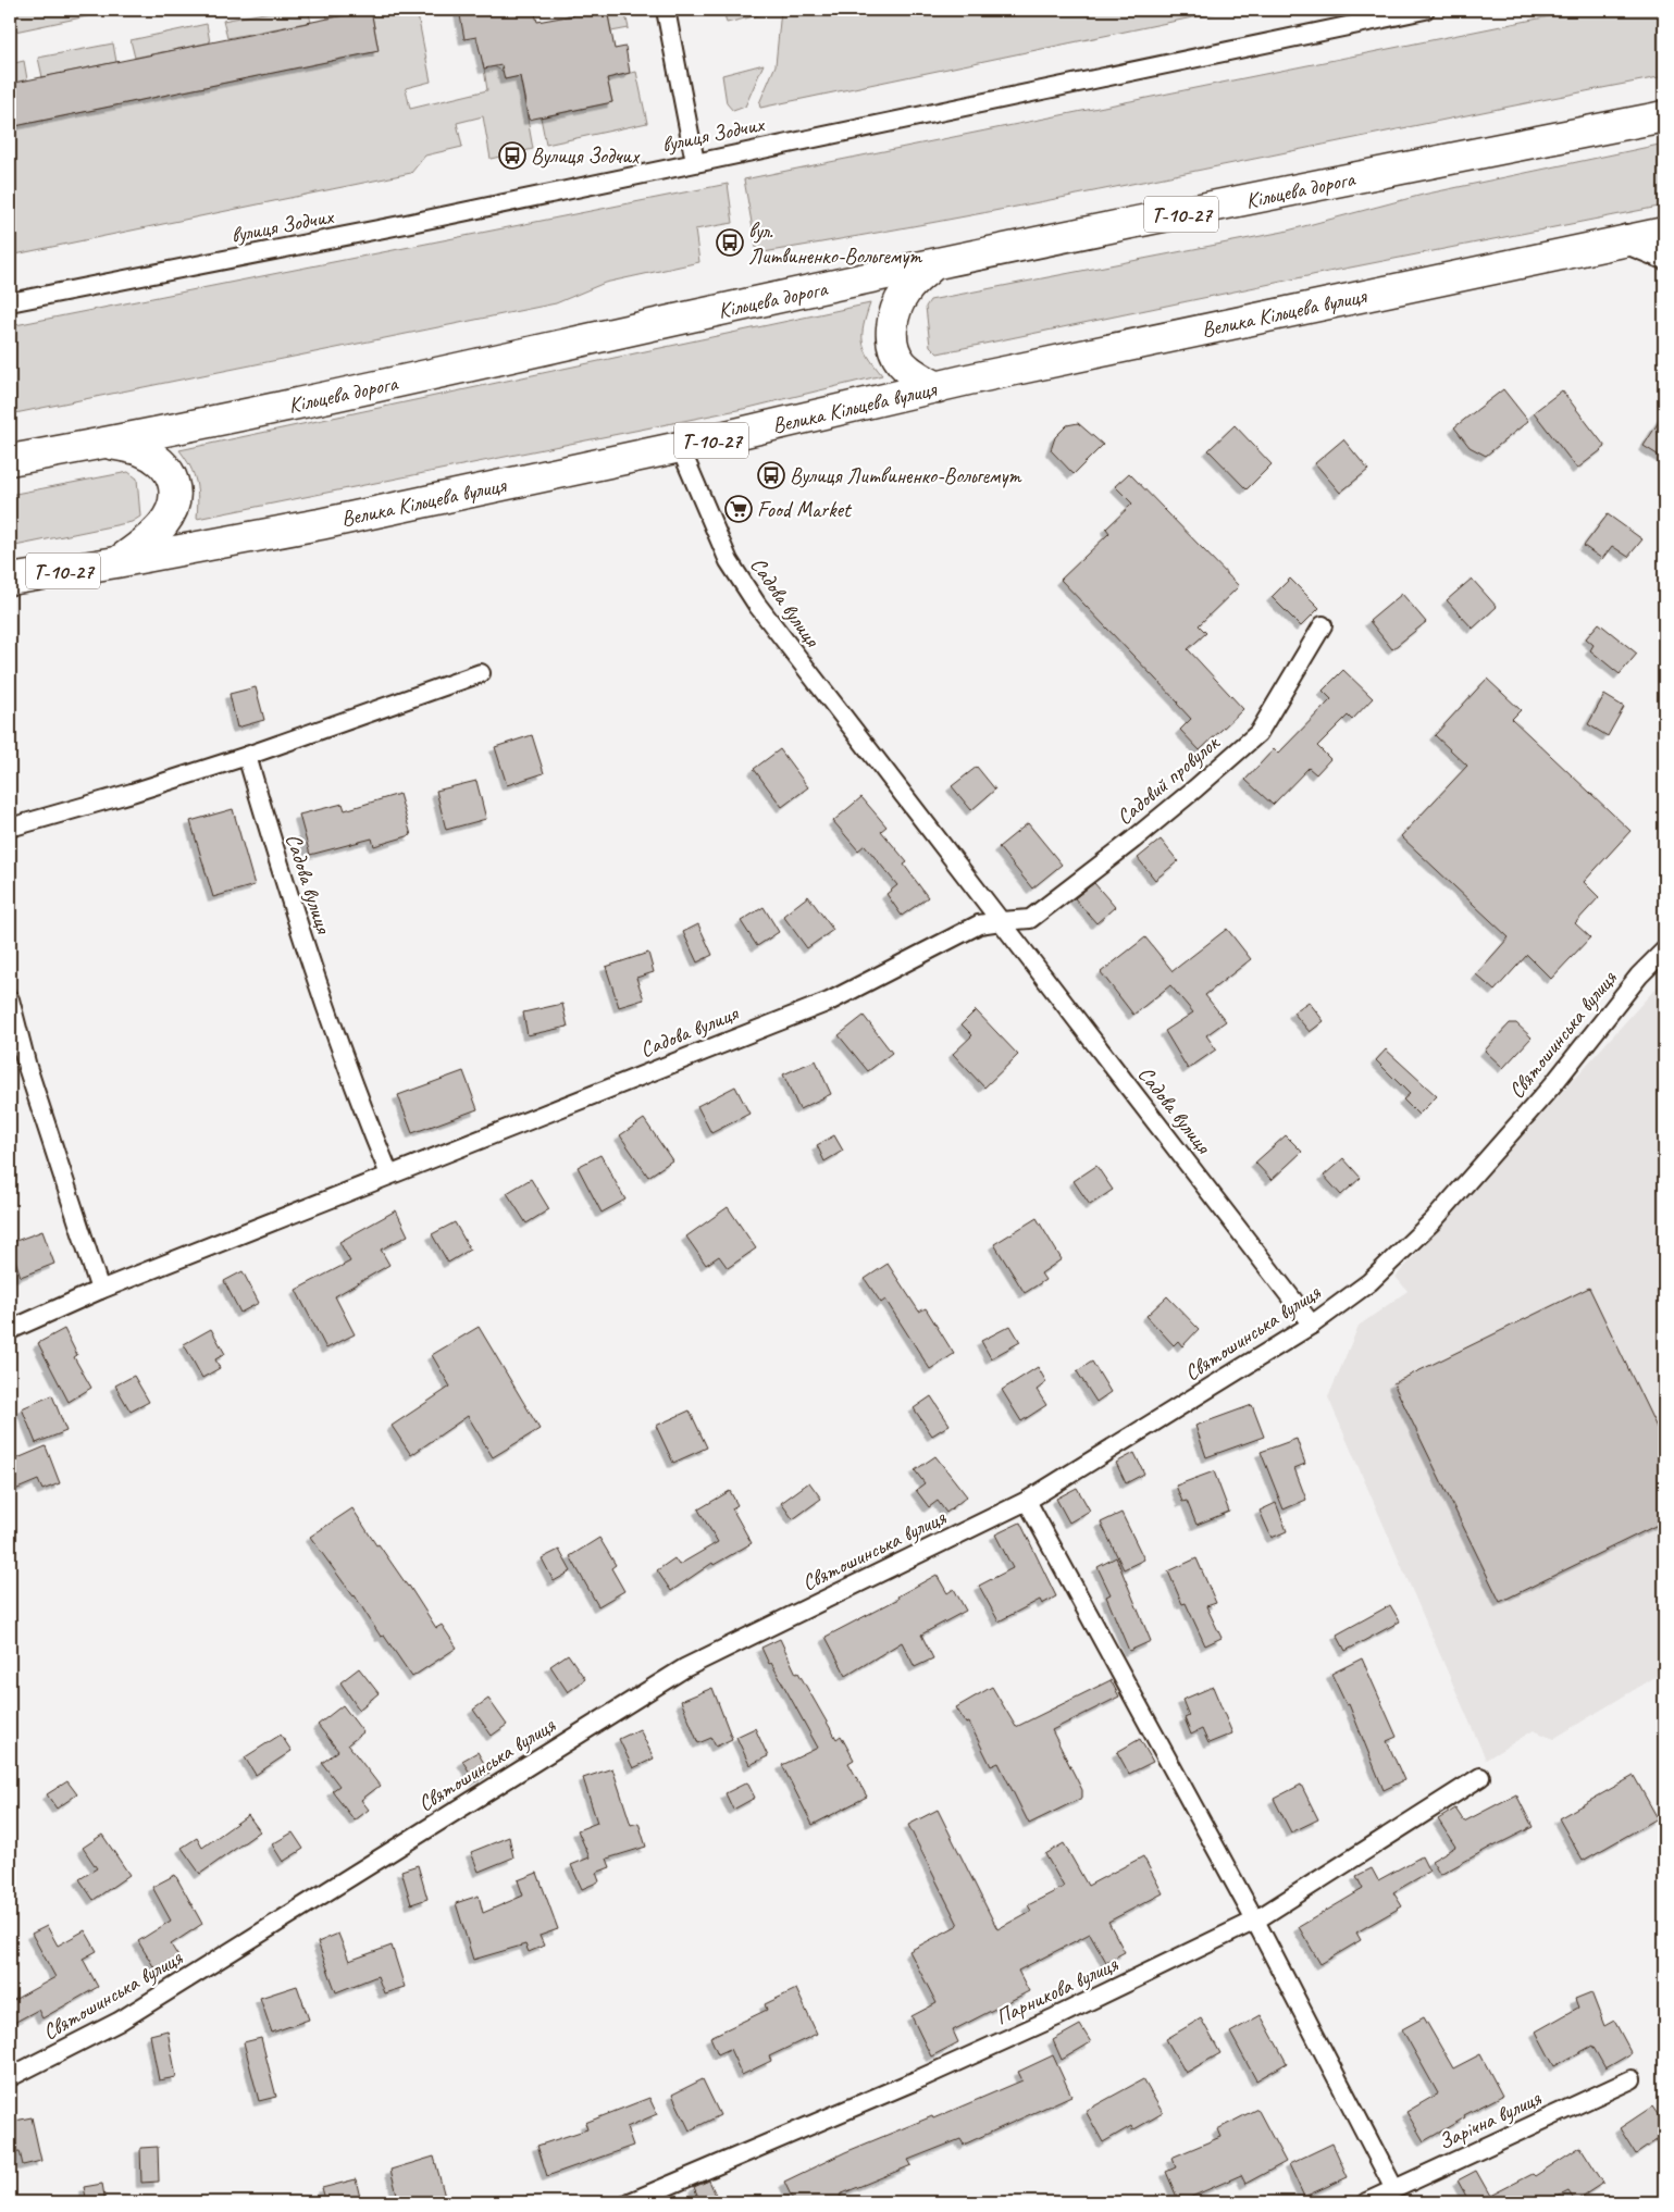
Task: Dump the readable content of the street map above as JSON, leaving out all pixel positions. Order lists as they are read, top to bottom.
{
  "streets": {
    "highway": ["Кільцева дорога", "Т-10-27", "Велика Кільцева вулиця"],
    "street": [
      "вулиця Зодчих",
      "Садова вулиця",
      "Садовий провулок",
      "Святошинська вулиця",
      "Парникова вулиця",
      "Зарічна вулиця"
    ]
  },
  "crossings": [
    ["Велика Кільцева вулиця", "Садова вулиця"],
    ["Садова вулиця", "Садовий провулок"],
    ["Садова вулиця", "Святошинська вулиця"]
  ],
  "places": {
    "bus stop": ["Вулиця Зодчих", "вул. Литвиненко-Вольгемут", "Вулиця Литвиненко-Вольгемут"],
    "supermarket": ["Food Market"]
  }
}
